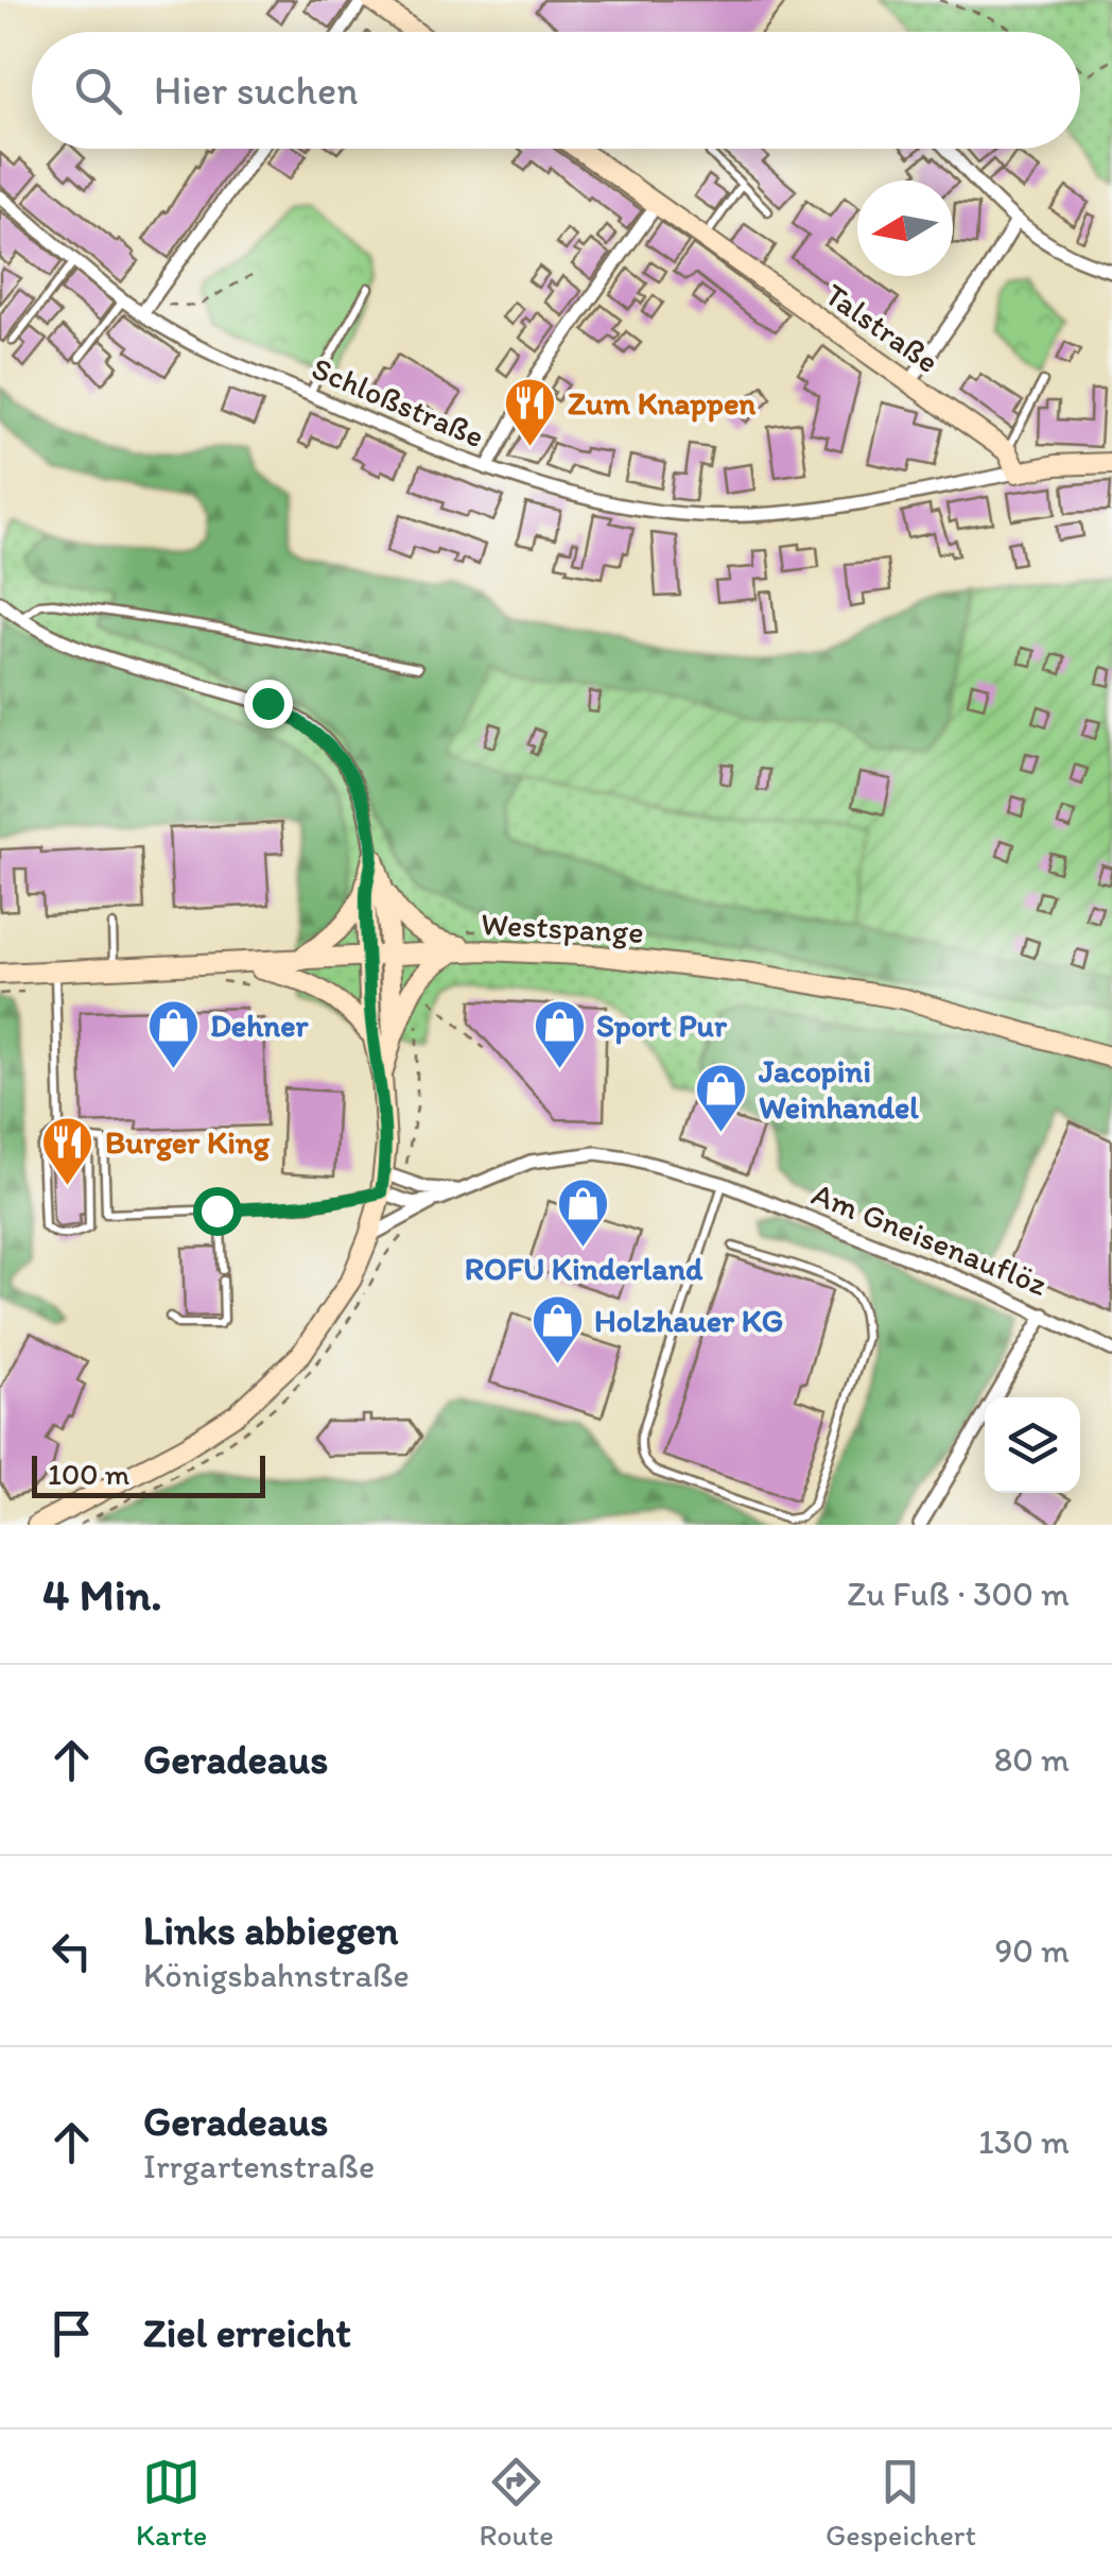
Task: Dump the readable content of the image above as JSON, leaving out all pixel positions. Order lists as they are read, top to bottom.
{
  "streets": {
    "street": [
      "Talstraße",
      "Schloßstraße",
      "Westspange",
      "Am Gneisenauflöz"
    ]
  },
  "crossings": [
    ["Talstraße", "Schloßstraße"]
  ],
  "places": {
    "restaurant": ["Zum Knappen", "Burger King"],
    "shop": [
      "Dehner",
      "Sport Pur",
      "Jacopini Weinhandel",
      "ROFU Kinderland",
      "Holzhauer KG"
    ]
  },
  "scale_bar": "100 m",
  "north": "left",
  "page": {
    "search": "Hier suchen",
    "scale": "100 m",
    "heading": ["4 Min.", "Zu Fuß · 300 m"],
    "list": [
      ["Geradeaus", "80 m"],
      ["Links abbiegen", "Königsbahnstraße", "90 m"],
      ["Geradeaus", "Irrgartenstraße", "130 m"],
      "Ziel erreicht"
    ],
    "nav": ["Karte", "Route", "Gespeichert"]
  }
}
